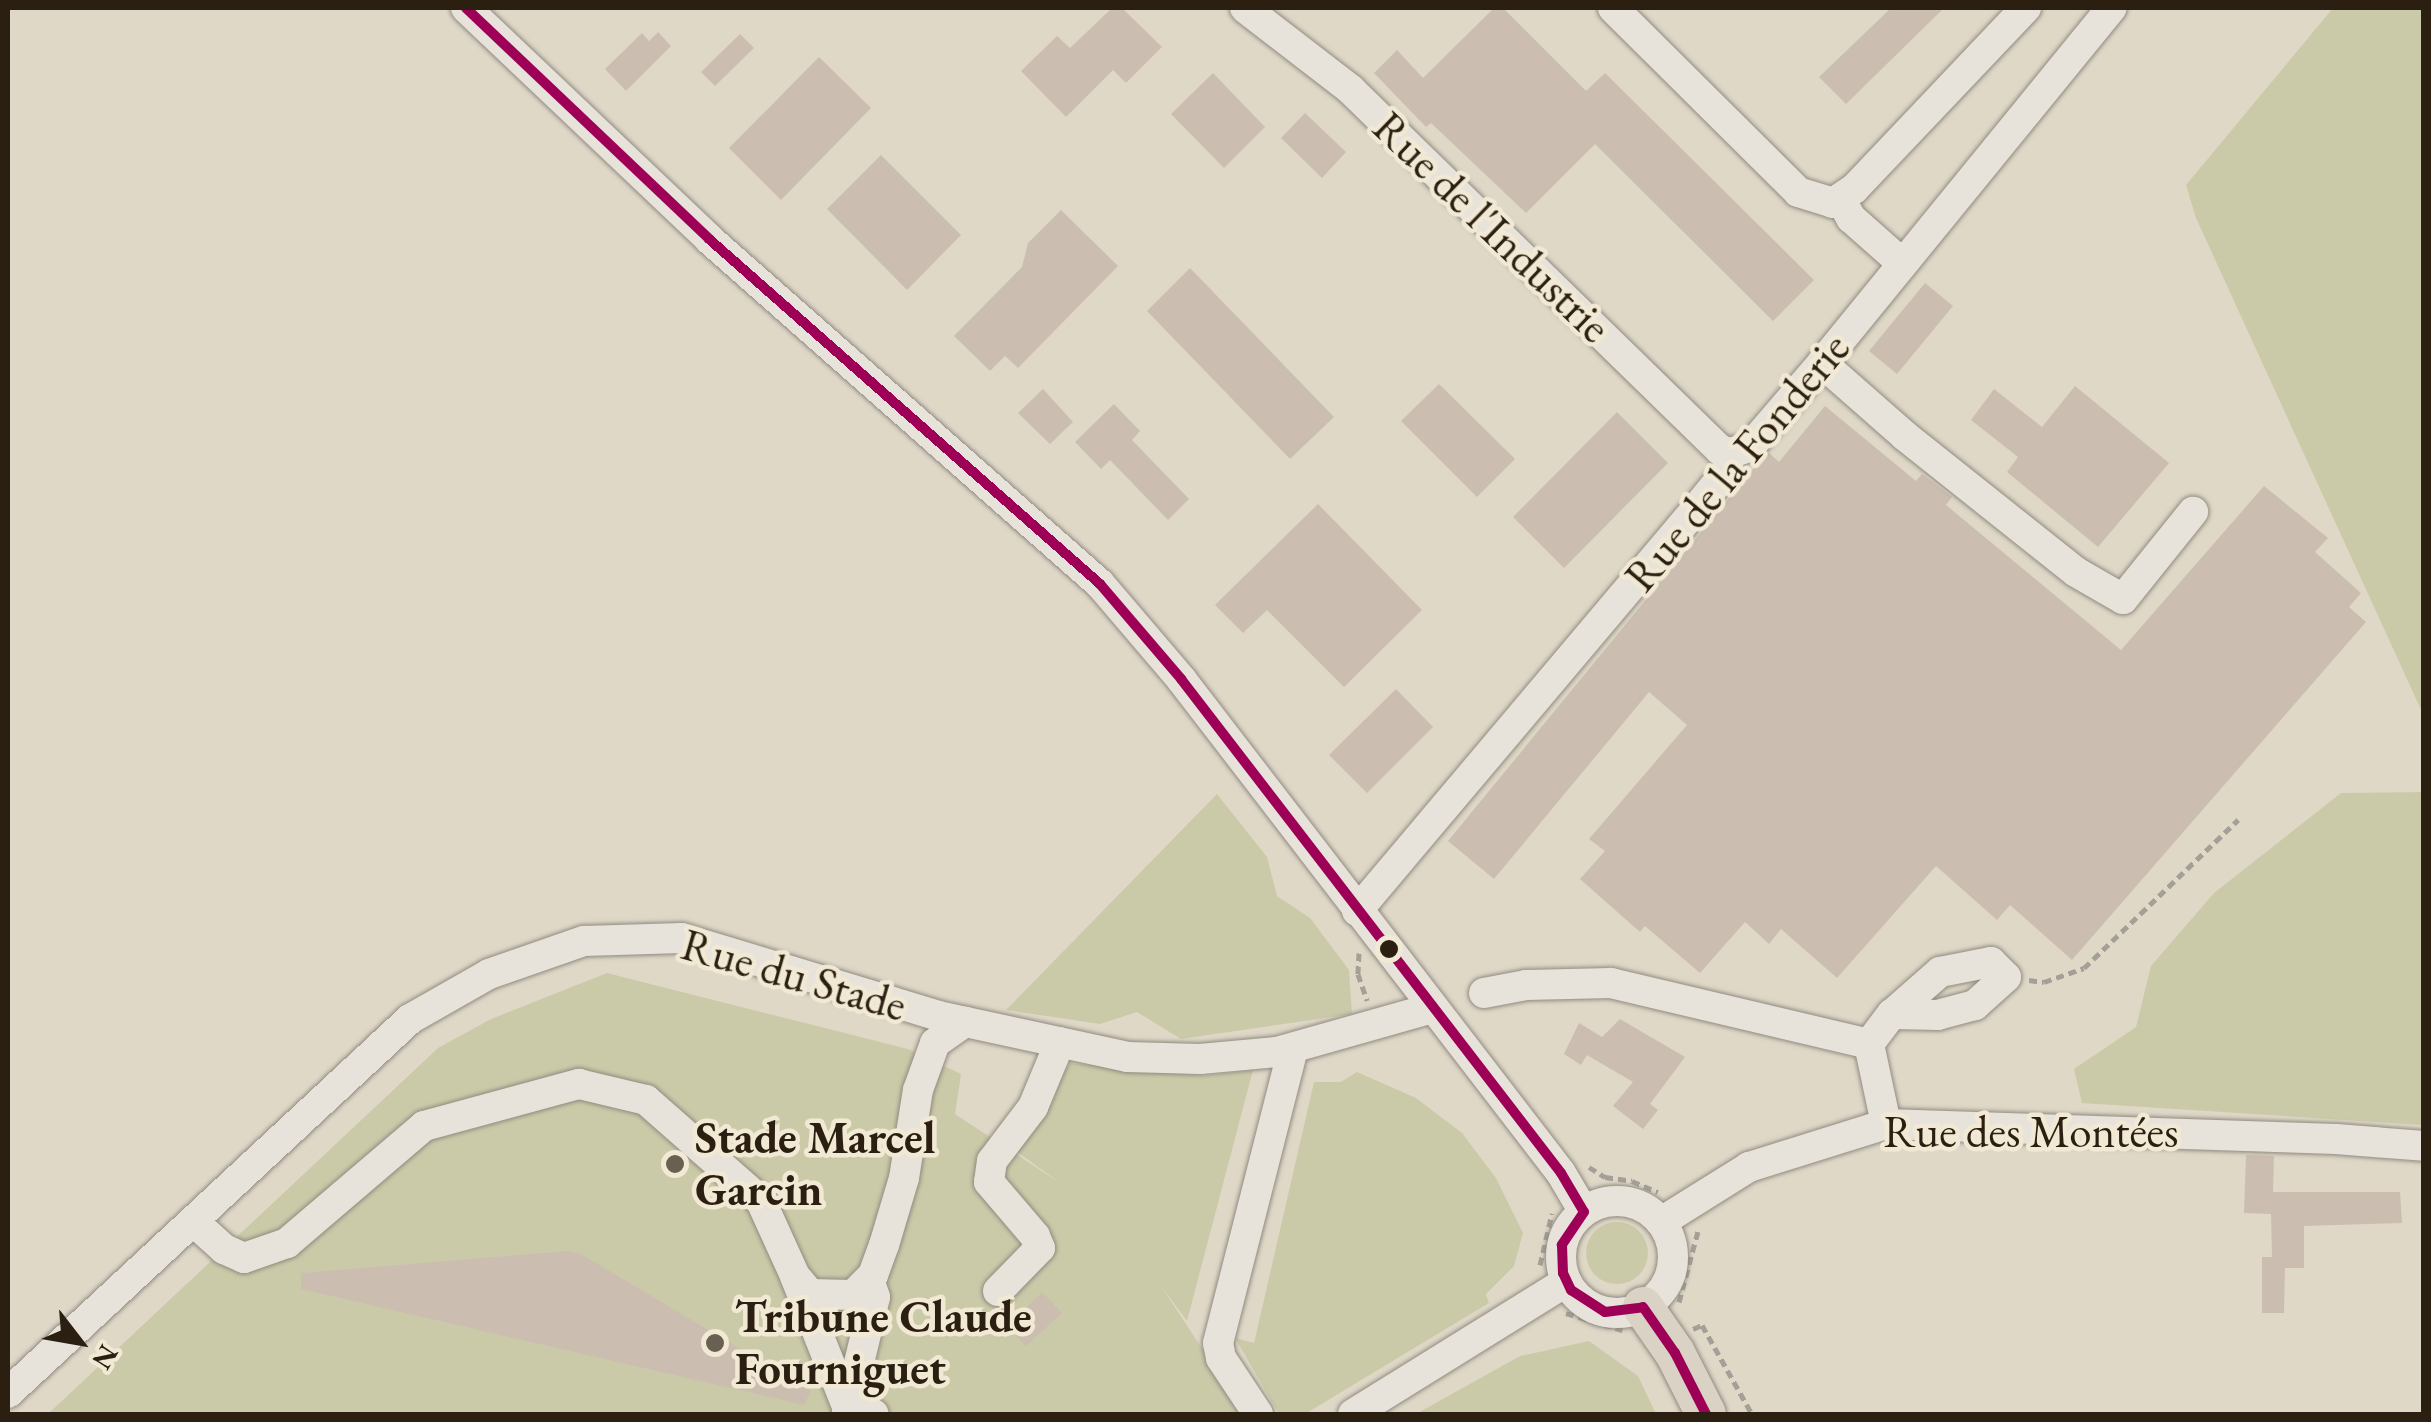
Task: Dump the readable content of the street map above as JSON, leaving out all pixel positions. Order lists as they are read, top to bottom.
{
  "streets": {
    "street": [
      "Rue de l'Industrie",
      "Rue de la Fonderie",
      "Rue du Stade",
      "Rue des Montées"
    ]
  },
  "crossings": [
    ["Rue de l'Industrie", "Rue de la Fonderie"]
  ],
  "places": ["Stade Marcel Garcin", "Tribune Claude Fourniguet"],
  "north": "bottom right"
}
